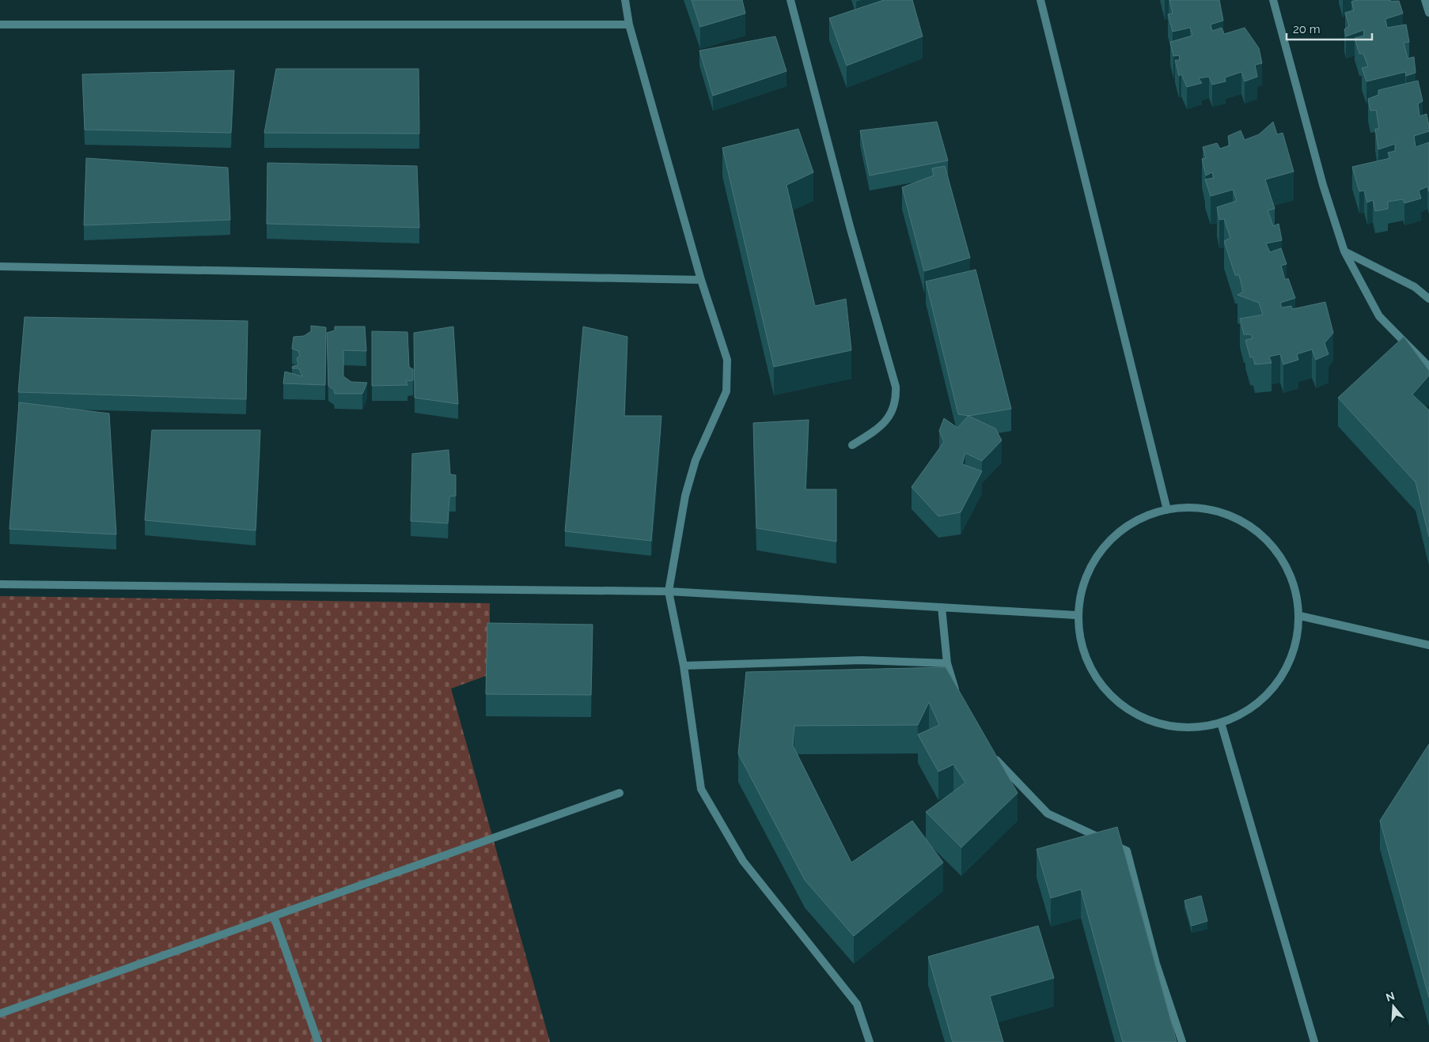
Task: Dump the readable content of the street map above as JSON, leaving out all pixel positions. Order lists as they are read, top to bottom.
{
  "scale_bar": "20 m",
  "north": "top"
}
